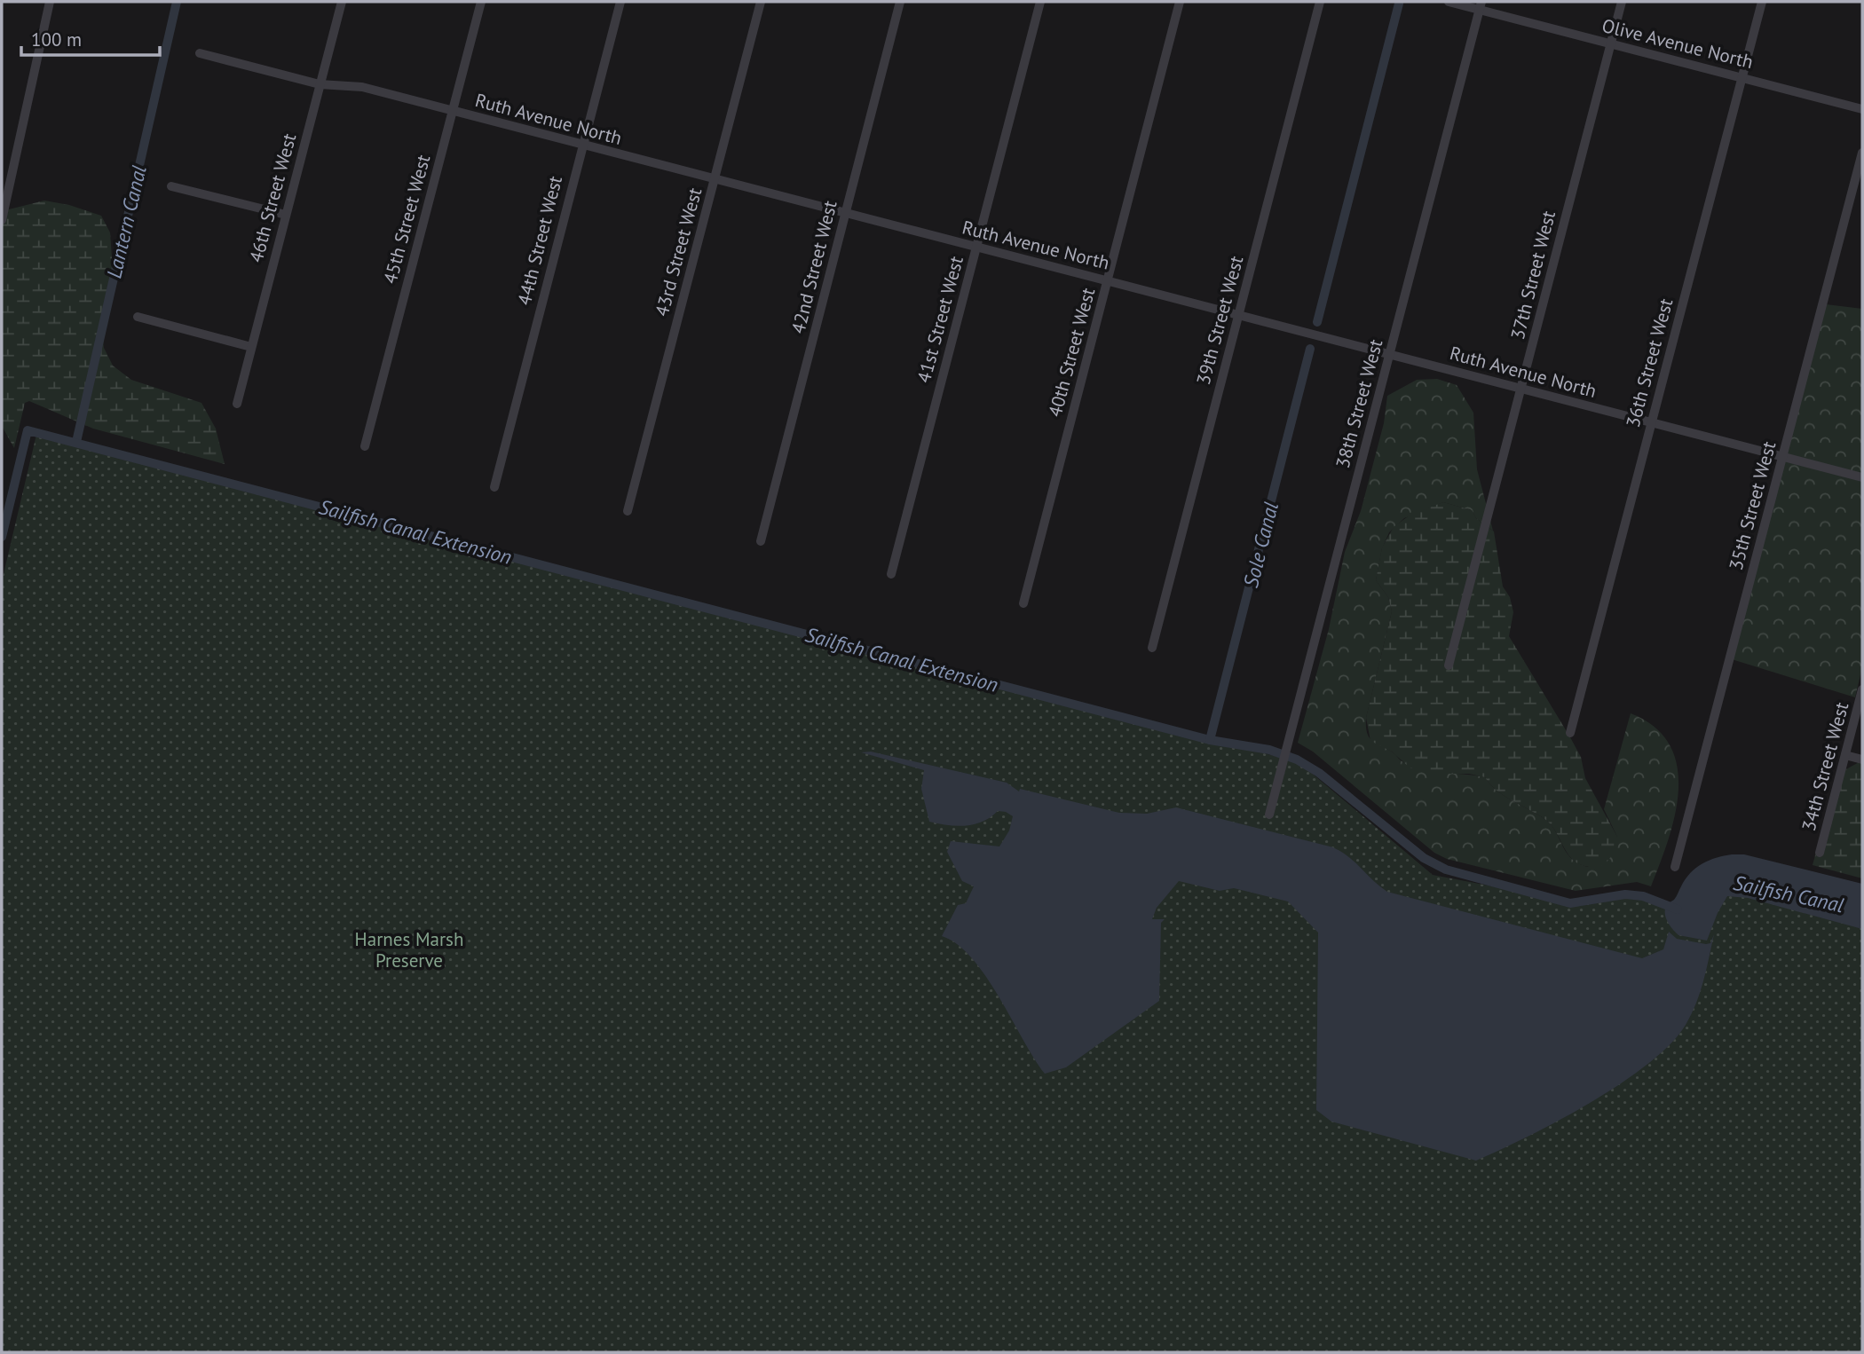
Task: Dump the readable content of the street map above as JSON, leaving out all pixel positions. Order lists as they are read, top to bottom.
{
  "streets": {
    "street": [
      "Olive Avenue North",
      "Ruth Avenue North",
      "46th Street West",
      "45th Street West",
      "44th Street West",
      "43rd Street West",
      "42nd Street West",
      "37th Street West",
      "41st Street West",
      "39th Street West",
      "40th Street West",
      "36th Street West",
      "38th Street West",
      "35th Street West",
      "34th Street West"
    ]
  },
  "crossings": [
    ["Olive Avenue North", "37th Street West"],
    ["Olive Avenue North", "36th Street West"],
    ["Olive Avenue North", "38th Street West"],
    ["Ruth Avenue North", "46th Street West"],
    ["Ruth Avenue North", "45th Street West"],
    ["Ruth Avenue North", "44th Street West"],
    ["Ruth Avenue North", "43rd Street West"],
    ["Ruth Avenue North", "42nd Street West"],
    ["Ruth Avenue North", "37th Street West"],
    ["Ruth Avenue North", "41st Street West"],
    ["Ruth Avenue North", "39th Street West"],
    ["Ruth Avenue North", "40th Street West"],
    ["Ruth Avenue North", "36th Street West"],
    ["Ruth Avenue North", "38th Street West"],
    ["Ruth Avenue North", "35th Street West"]
  ],
  "water": [
    "Lantern Canal",
    "Sailfish Canal Extension",
    "Sole Canal",
    "Sailfish Canal"
  ],
  "parks": ["Harnes Marsh Preserve"],
  "scale_bar": "100 m"
}
